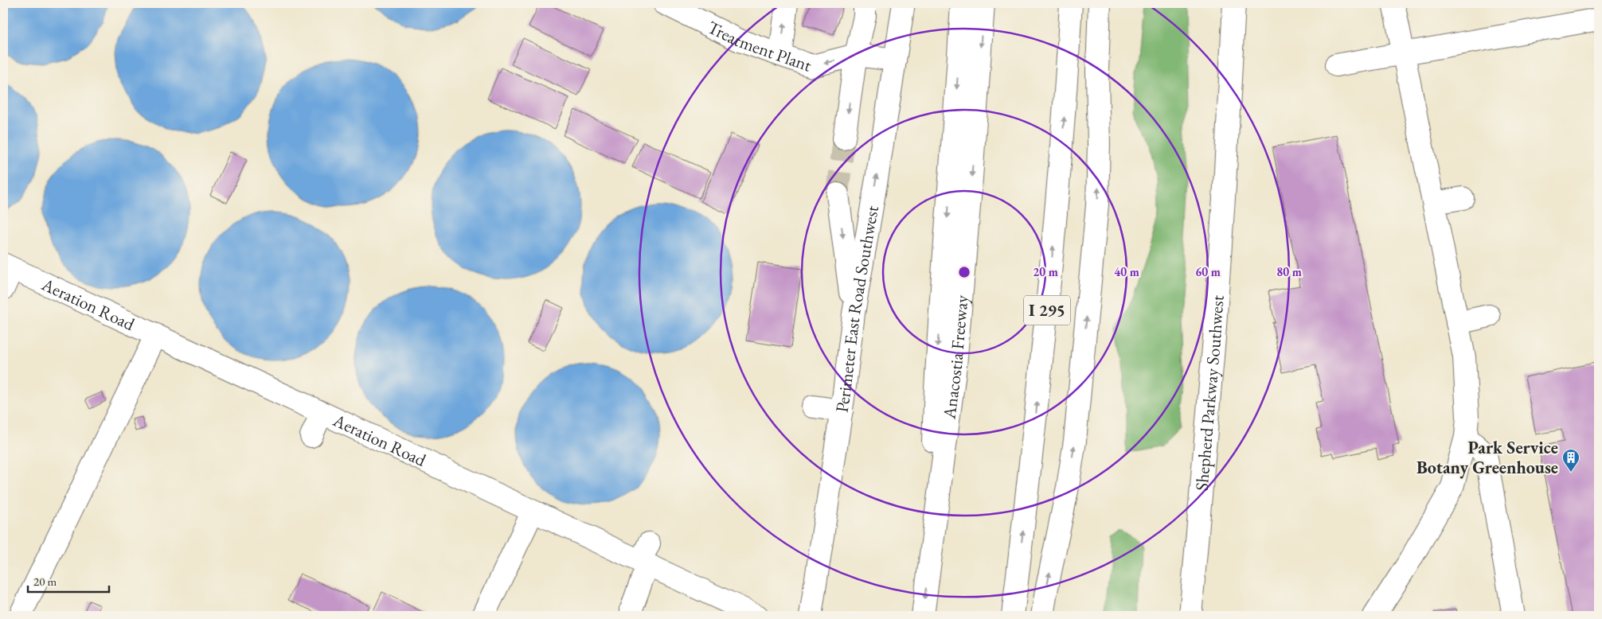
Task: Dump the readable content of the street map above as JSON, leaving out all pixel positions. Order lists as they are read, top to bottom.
{
  "streets": {
    "main road": [
      "Treatment Plant",
      "Aeration Road",
      "Perimeter East Road Southwest",
      "I 295",
      "Anacostia Freeway",
      "Shepherd Parkway Southwest"
    ]
  },
  "one_way": ["Treatment Plant"],
  "places": {
    "building": ["Park Service Botany Greenhouse"]
  },
  "scale_bar": "20 m",
  "rings": [
    "20 m",
    "40 m",
    "60 m",
    "80 m"
  ]
}
